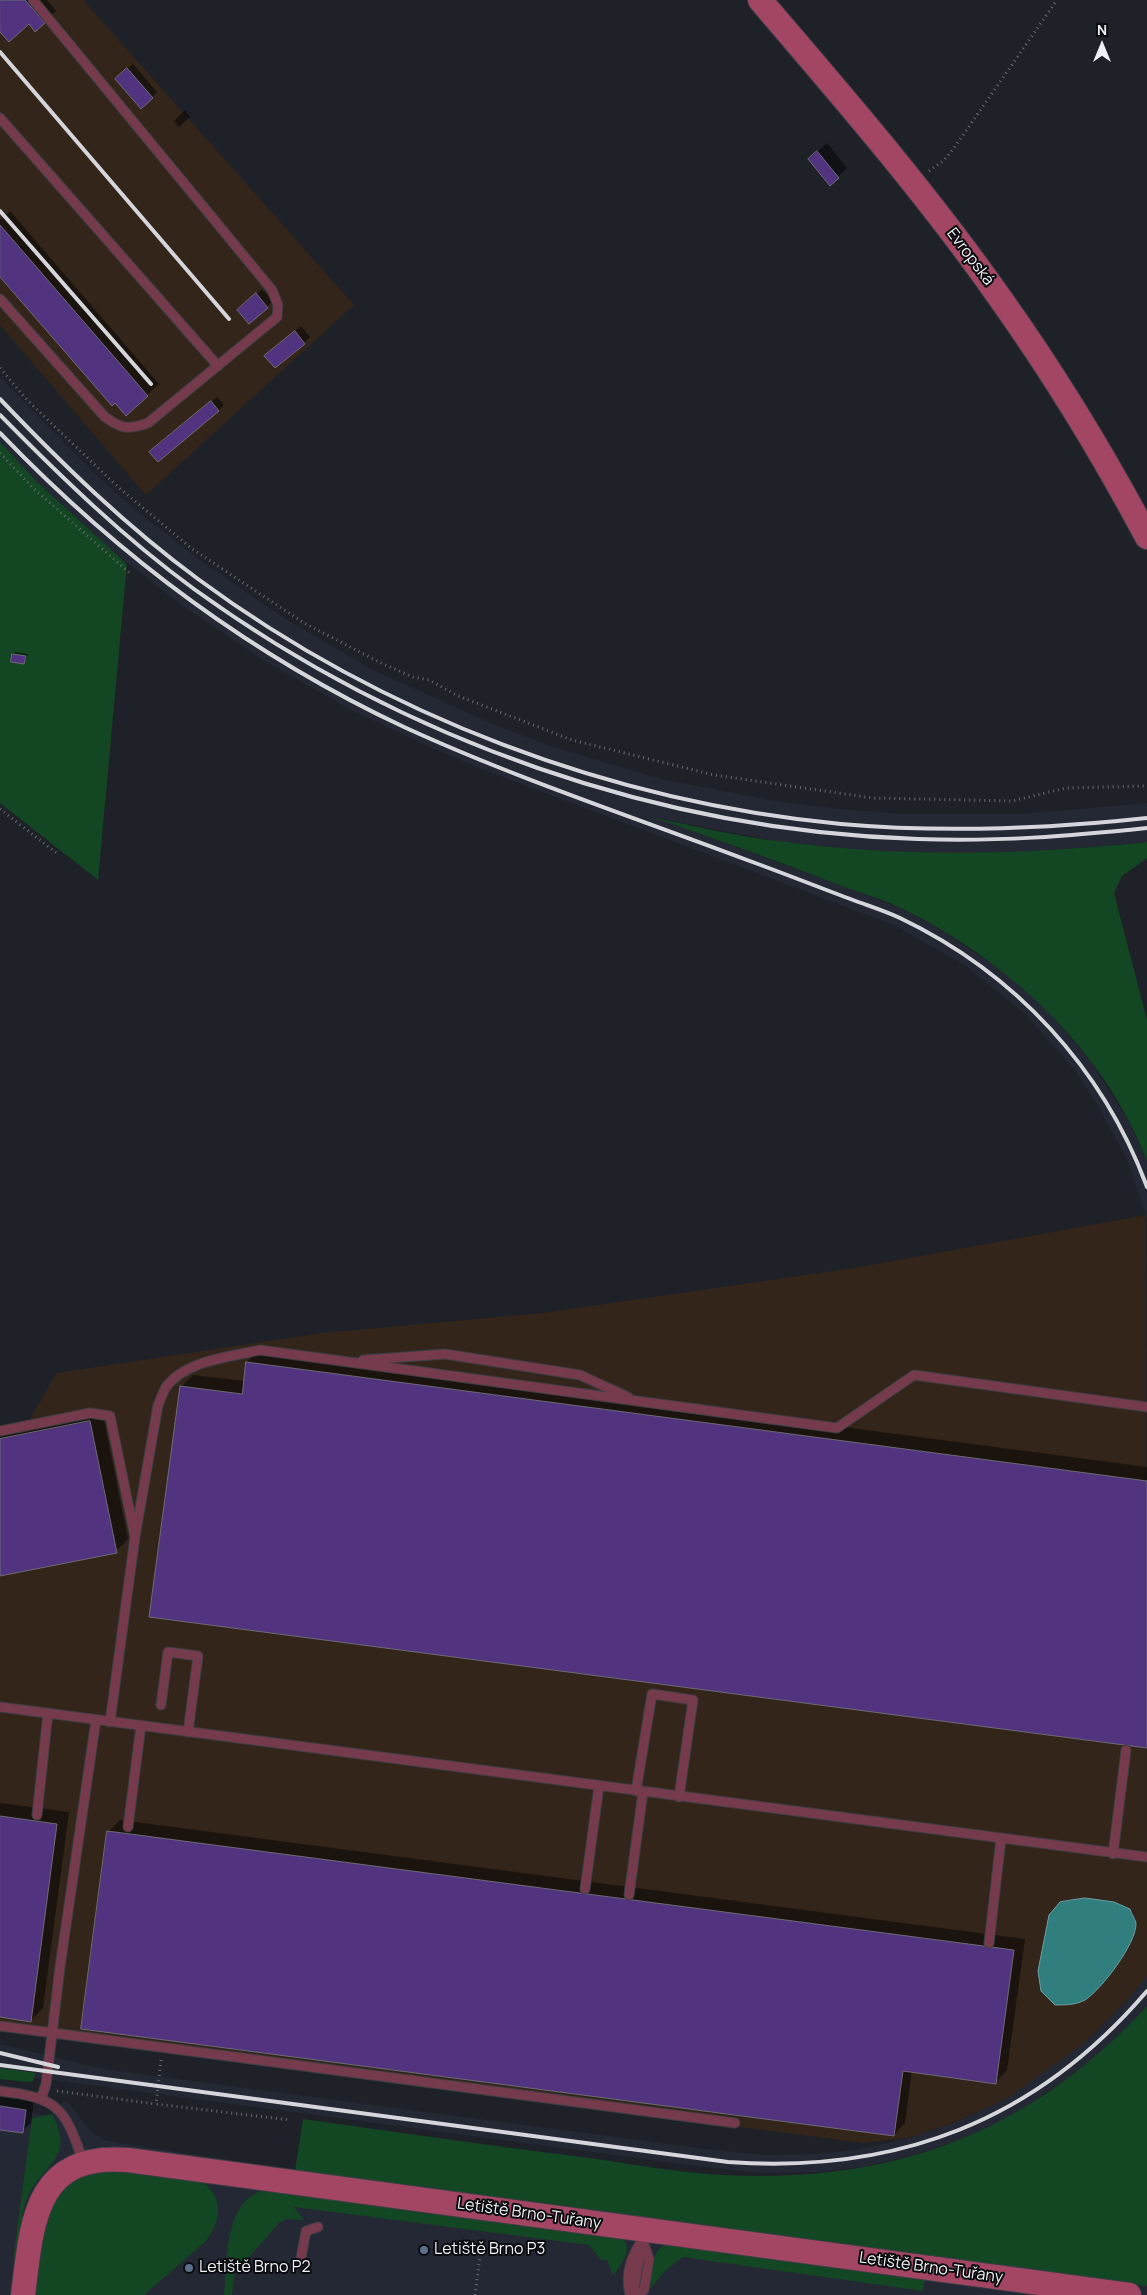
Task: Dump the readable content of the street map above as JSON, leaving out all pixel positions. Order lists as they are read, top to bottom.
{
  "streets": {
    "street": ["Evropská", "Letiště Brno-Tuřany"]
  },
  "places": ["Letiště Brno P3", "Letiště Brno P2"],
  "north": "top"
}
